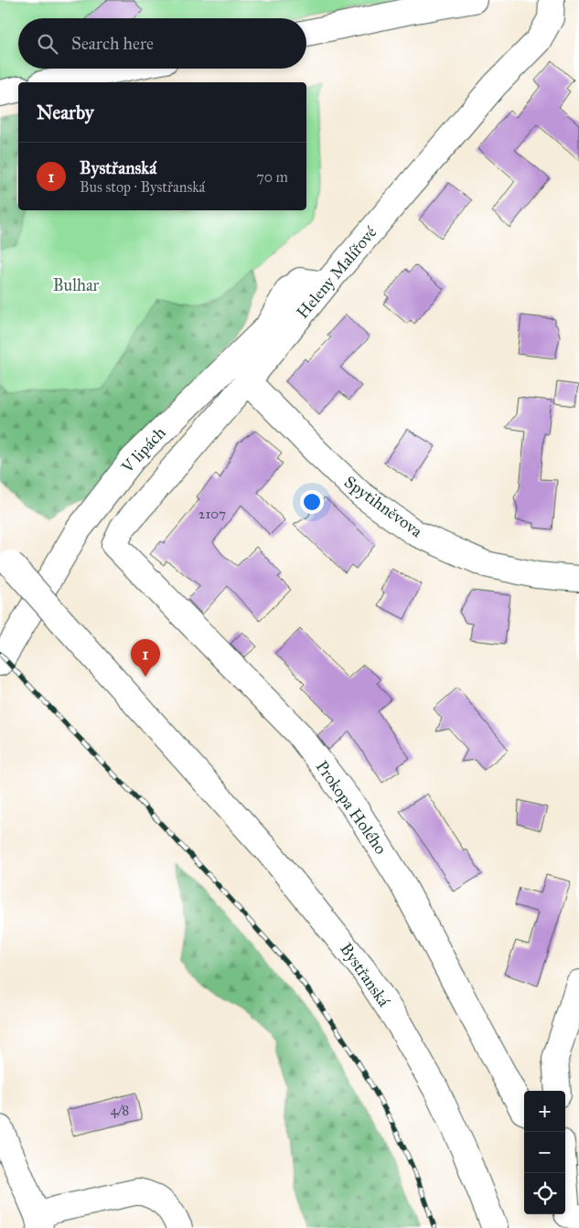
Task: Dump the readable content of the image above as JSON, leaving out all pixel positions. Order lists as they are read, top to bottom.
{
  "streets": {
    "street": [
      "Heleny Malířové",
      "V lipách",
      "Spytihněvova",
      "Prokopa Holého",
      "Bystřanská"
    ]
  },
  "crossings": [
    ["Heleny Malířové", "V lipách"],
    ["Heleny Malířové", "Spytihněvova"],
    ["Heleny Malířové", "Prokopa Holého"]
  ],
  "parks": ["Bulhar"],
  "house_numbers": ["2107", "4/8"],
  "page": {
    "search": "Search here",
    "heading": "Nearby",
    "list": [
      {
        "mark": "1",
        "name": "Bystřanská",
        "note": "Bus stop · Bystřanská",
        "value": "70 m"
      }
    ],
    "pins": "1",
    "map_buttons": ["+", "−"]
  }
}
